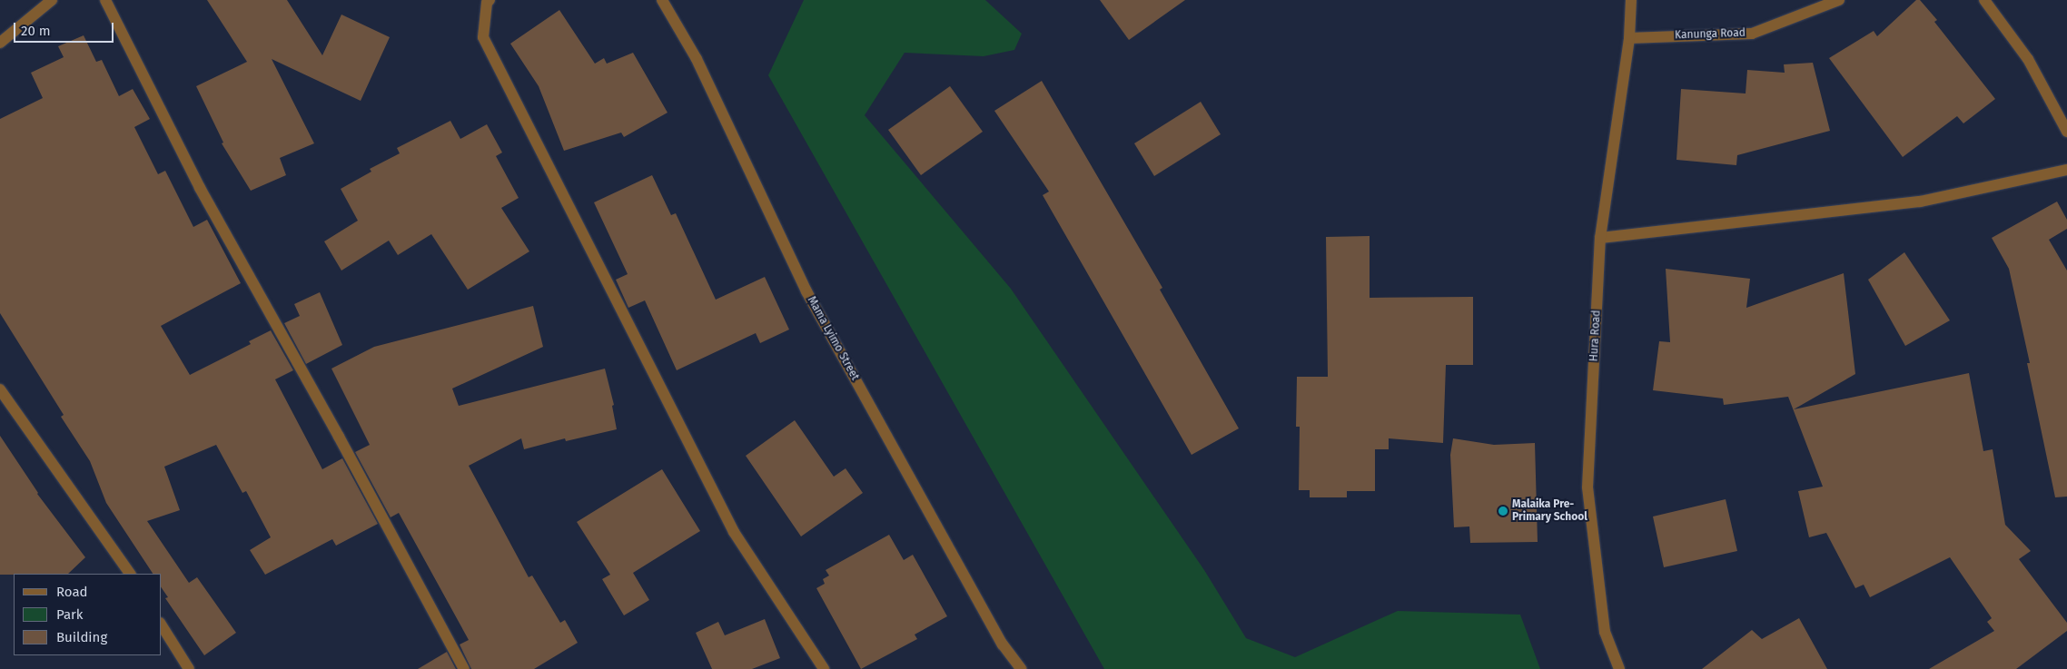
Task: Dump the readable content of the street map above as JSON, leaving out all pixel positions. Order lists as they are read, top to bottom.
{
  "streets": {
    "street": ["Kanunga Road", "Hura Road", "Mama Lyimo Street"]
  },
  "crossings": [
    ["Kanunga Road", "Hura Road"]
  ],
  "places": ["Malaika Pre- Primary School"],
  "legend": ["Road", "Park", "Building"],
  "scale_bar": "20 m"
}
